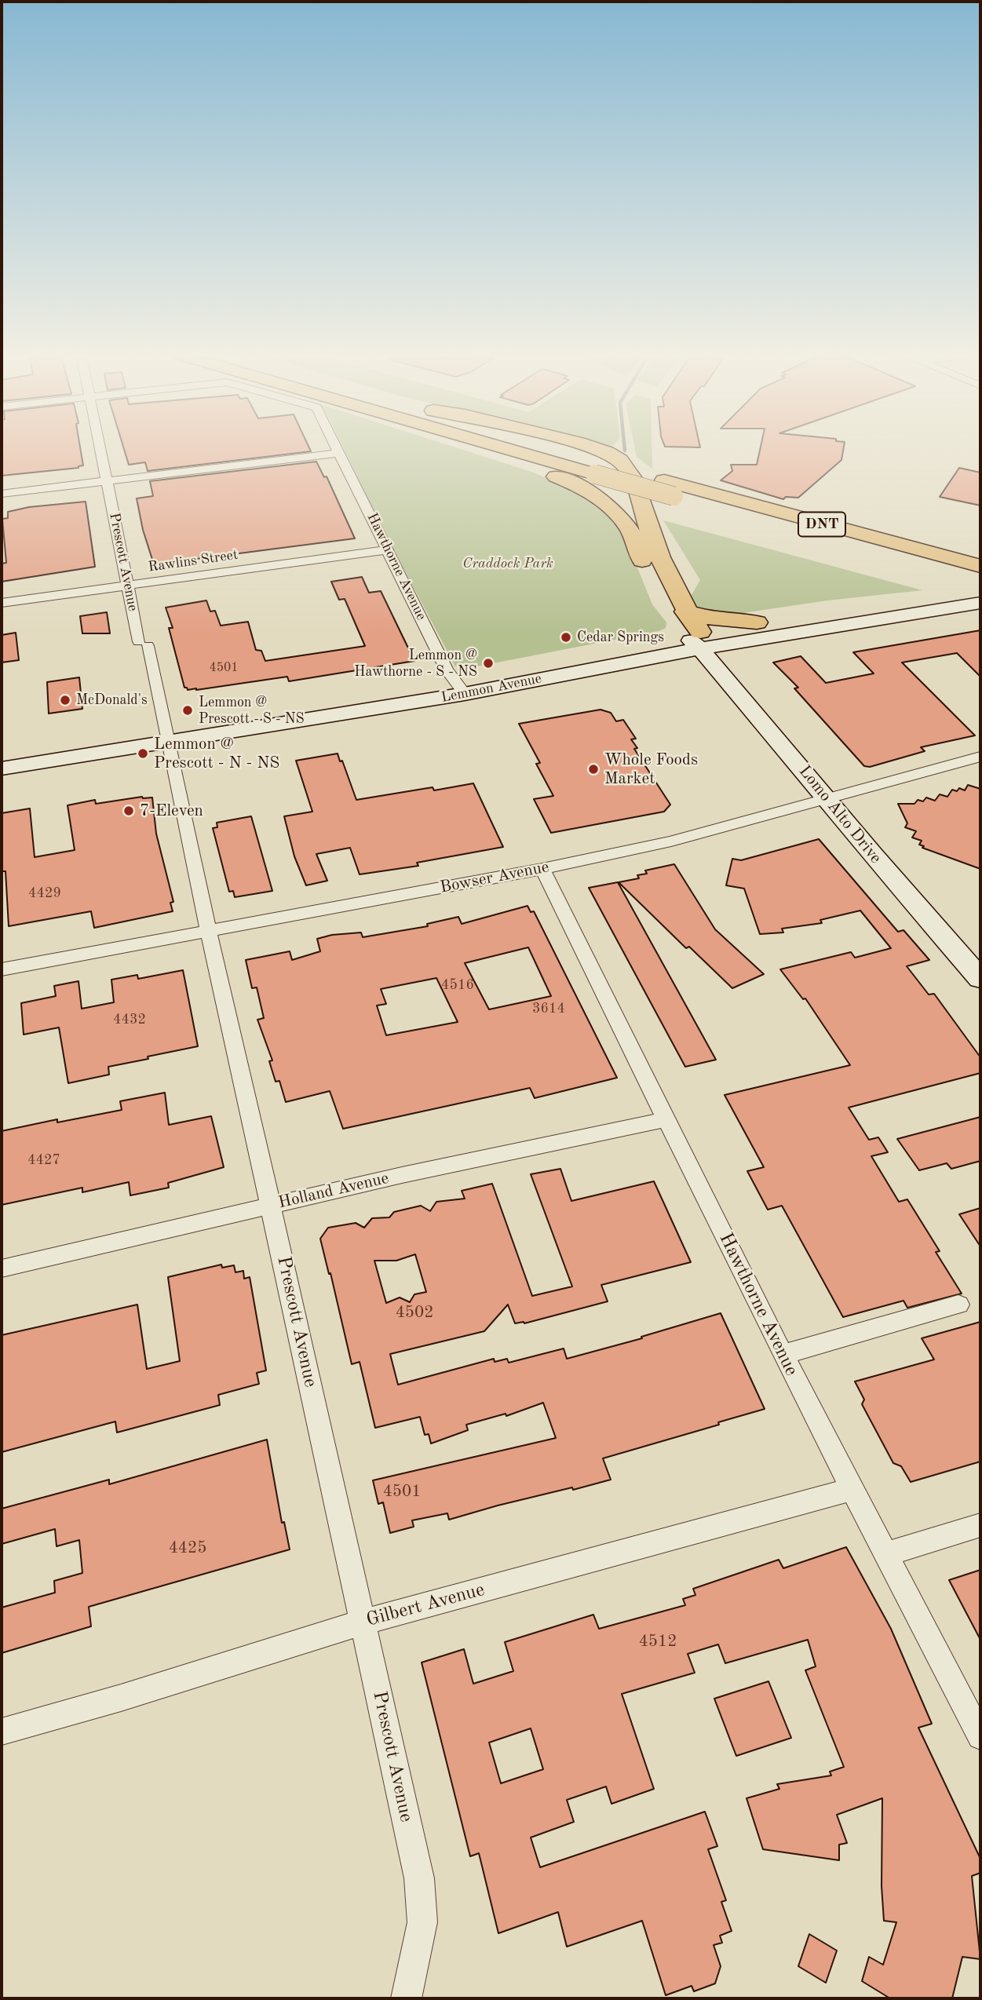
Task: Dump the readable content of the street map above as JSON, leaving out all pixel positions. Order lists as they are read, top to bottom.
{
  "streets": {
    "highway": ["DNT"],
    "main road": ["Lemmon Avenue", "Lomo Alto Drive"],
    "street": [
      "Rawlins Street",
      "Prescott Avenue",
      "Hawthorne Avenue",
      "Bowser Avenue",
      "Holland Avenue",
      "Gilbert Avenue"
    ]
  },
  "crossings": [
    ["DNT", "Lemmon Avenue"],
    ["Rawlins Street", "Prescott Avenue"],
    ["Rawlins Street", "Hawthorne Avenue"],
    ["Prescott Avenue", "Lemmon Avenue"],
    ["Prescott Avenue", "Bowser Avenue"],
    ["Prescott Avenue", "Holland Avenue"],
    ["Prescott Avenue", "Gilbert Avenue"],
    ["Hawthorne Avenue", "Lemmon Avenue"],
    ["Hawthorne Avenue", "Bowser Avenue"],
    ["Hawthorne Avenue", "Holland Avenue"],
    ["Hawthorne Avenue", "Gilbert Avenue"],
    ["Lemmon Avenue", "Lomo Alto Drive"],
    ["Lomo Alto Drive", "Bowser Avenue"]
  ],
  "parks": ["Craddock Park"],
  "places": [
    "Cedar Springs",
    "Lemmon @ Hawthorne - S - NS",
    "McDonald's",
    "Lemmon @ Prescott - S - NS",
    "Lemmon @ Prescott - N - NS",
    "Whole Foods Market",
    "7-Eleven"
  ],
  "house_numbers": [
    "4501",
    "4429",
    "4516",
    "3614",
    "4432",
    "4427",
    "4502",
    "4501",
    "4425",
    "4512"
  ]
}
